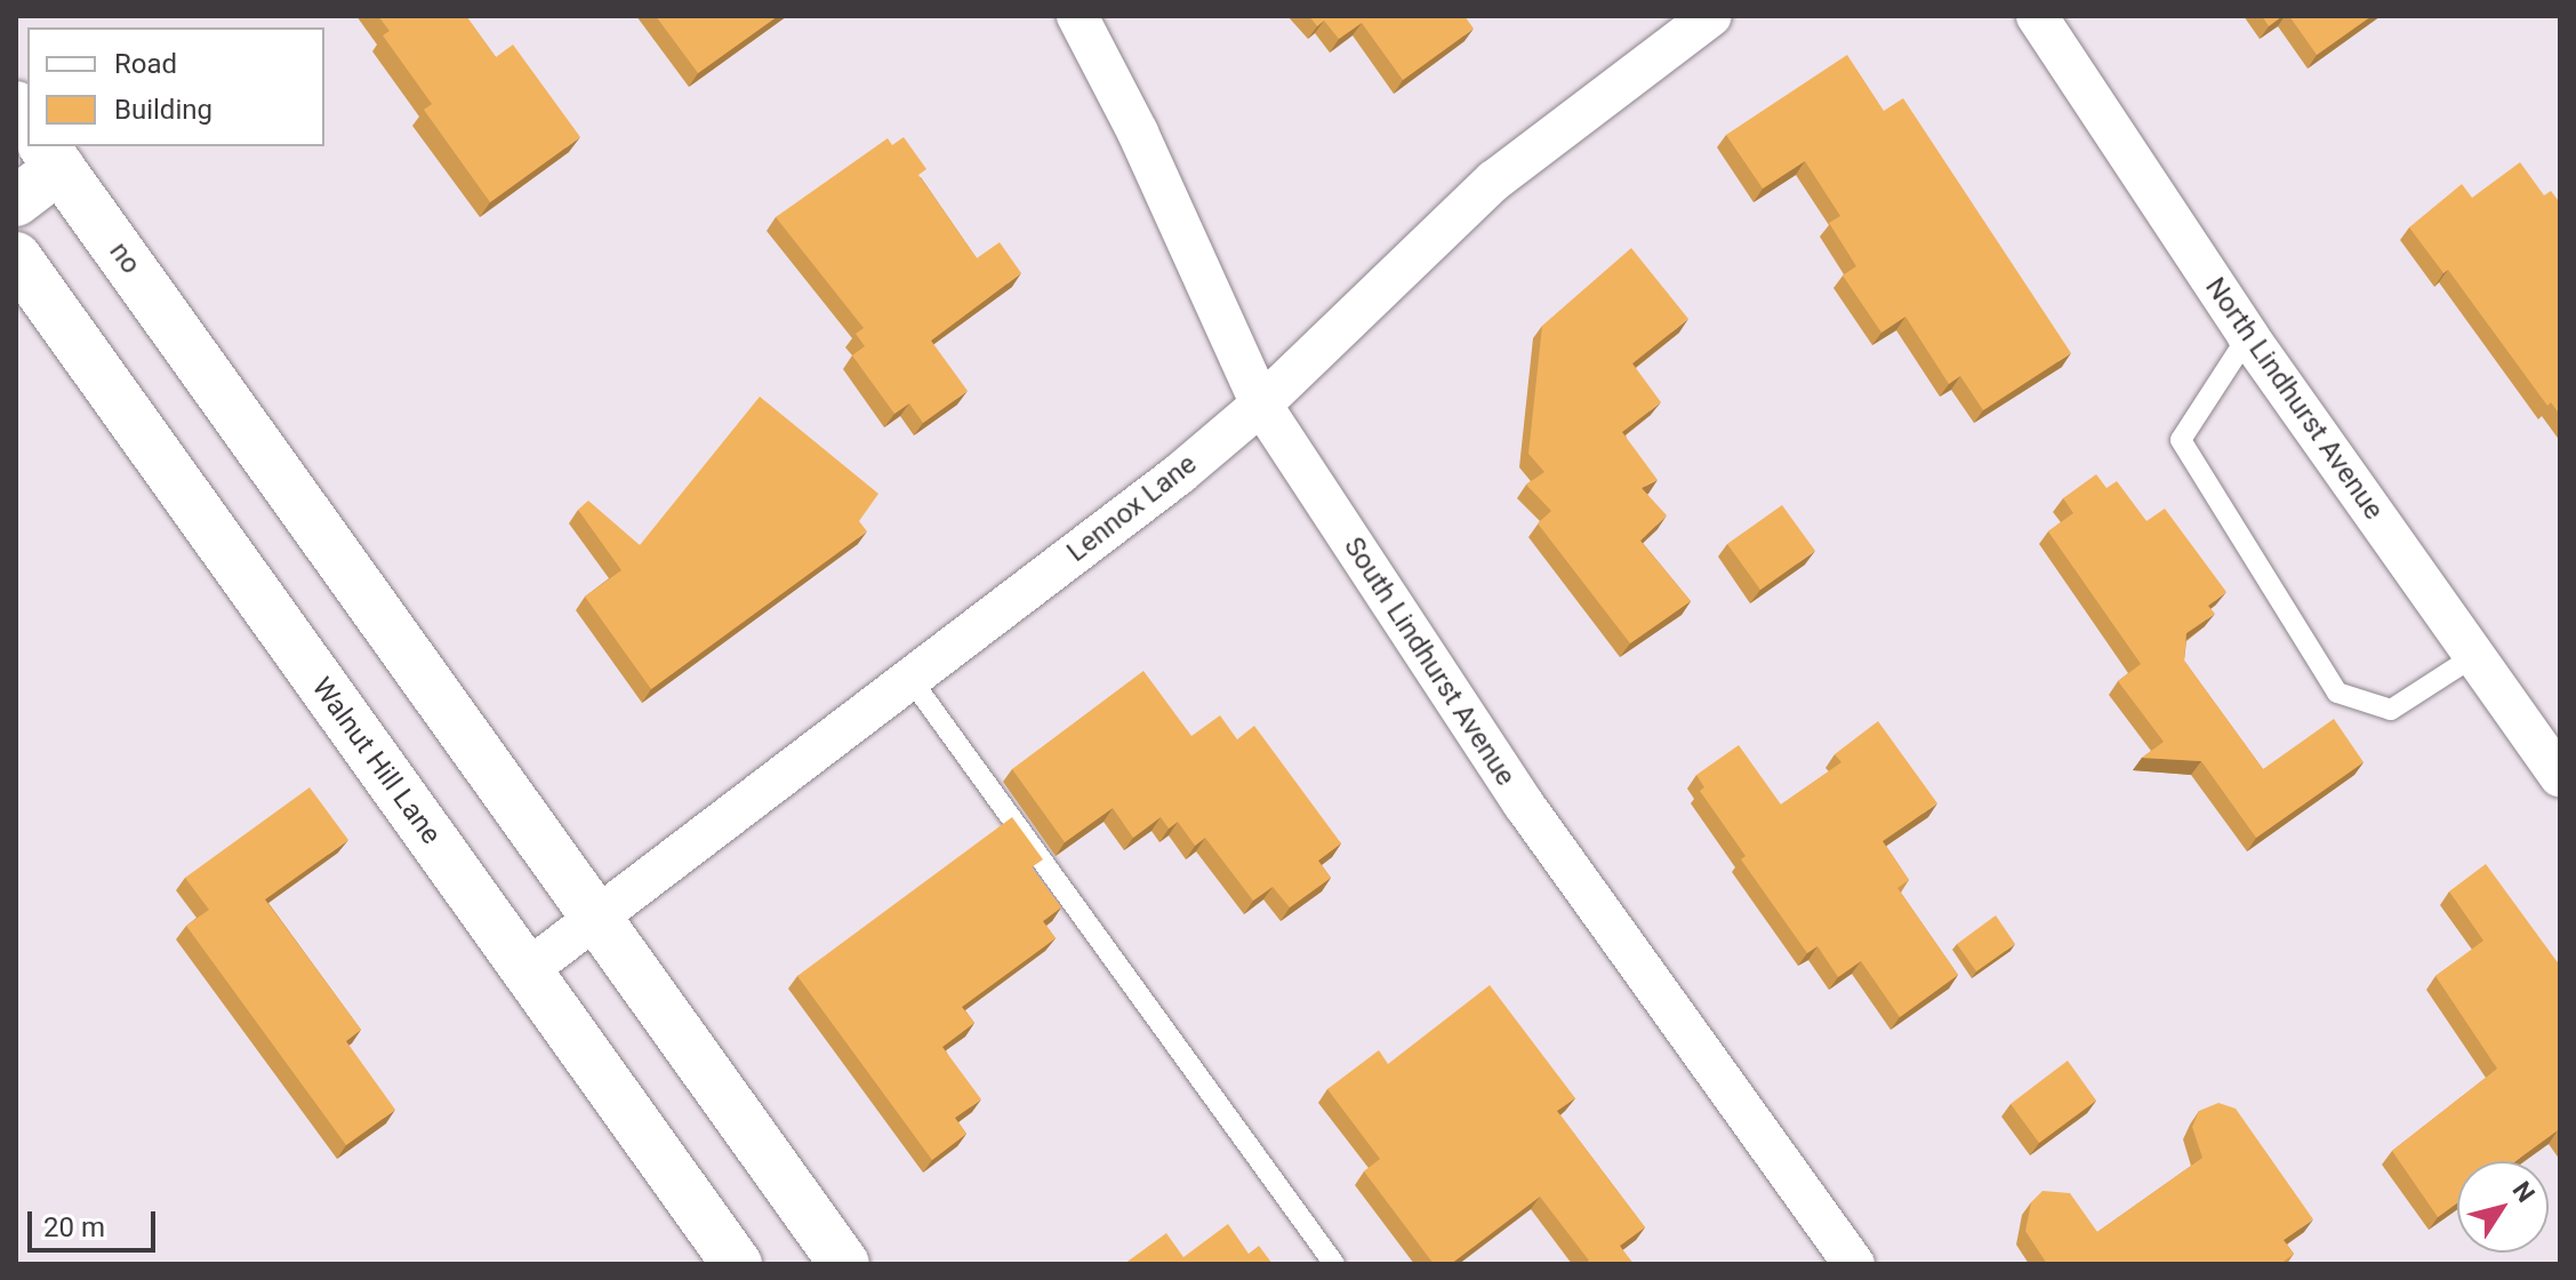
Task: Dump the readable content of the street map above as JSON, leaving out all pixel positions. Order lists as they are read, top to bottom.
{
  "streets": {
    "main road": ["no", "Walnut Hill Lane"],
    "street": ["North Lindhurst Avenue", "Lennox Lane", "South Lindhurst Avenue"]
  },
  "crossings": [
    ["no", "Lennox Lane"],
    ["Lennox Lane", "South Lindhurst Avenue"],
    ["Lennox Lane", "Walnut Hill Lane"]
  ],
  "legend": ["Road", "Building"],
  "scale_bar": "20 m",
  "north": "top right"
}
